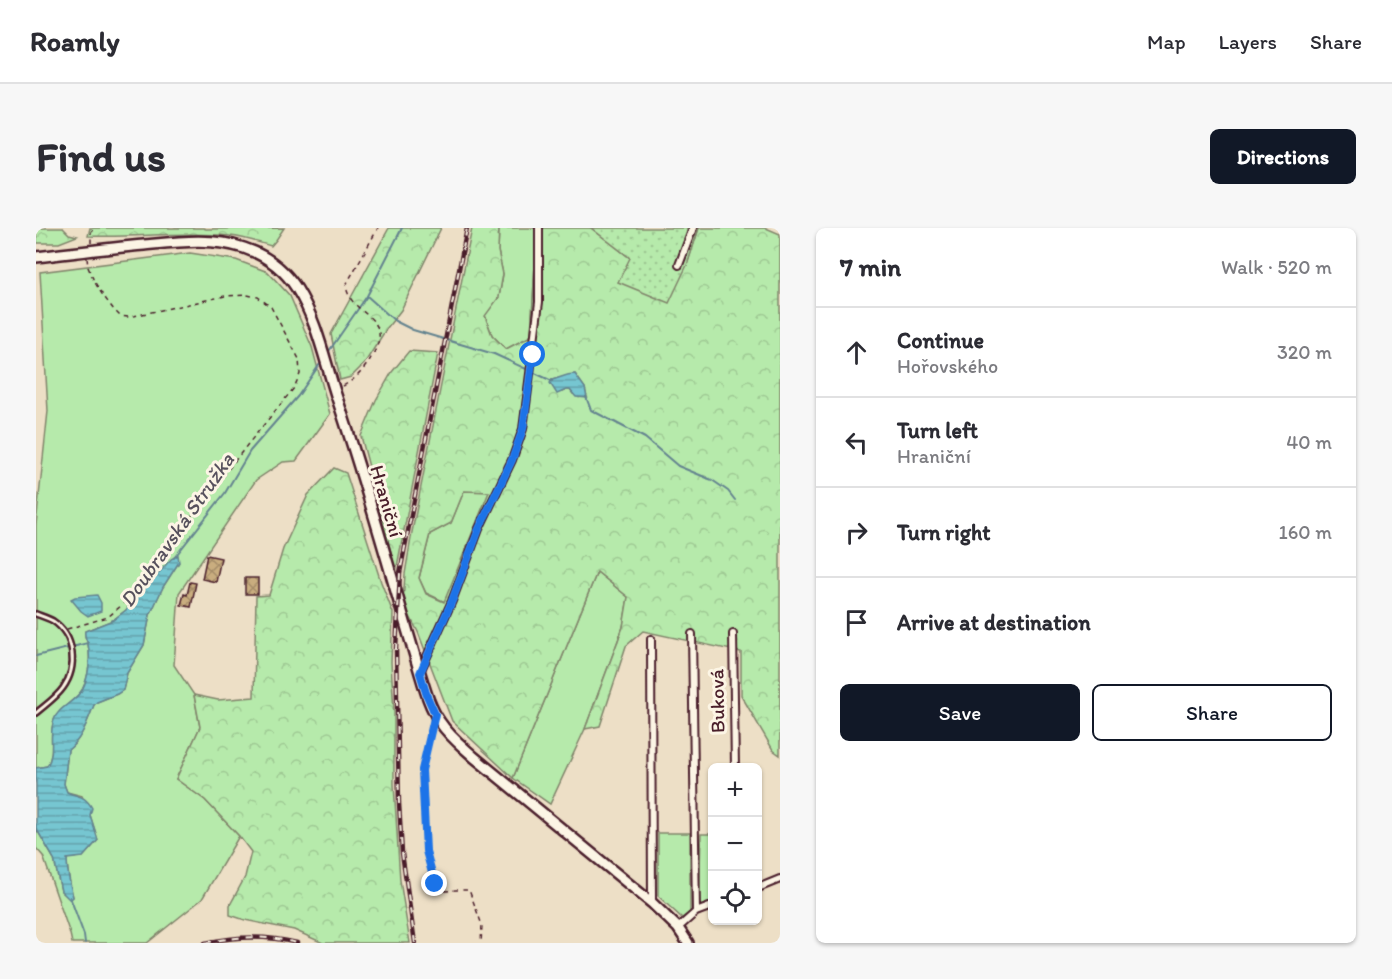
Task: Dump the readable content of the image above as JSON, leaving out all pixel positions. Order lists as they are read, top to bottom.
{
  "streets": {
    "main road": ["Hraniční"],
    "street": ["Buková"]
  },
  "water": ["Doubravská Stružka"],
  "page": {
    "header": "Roamly",
    "nav": ["Map", "Layers", "Share"],
    "buttons": [
      "Directions",
      ["Save", "Share"]
    ],
    "title": "Find us",
    "heading": ["7 min", "Walk · 520 m"],
    "list": [
      ["Continue", "Hořovského", "320 m"],
      ["Turn left", "Hraniční", "40 m"],
      ["Turn right", "160 m"],
      "Arrive at destination"
    ],
    "map_buttons": ["+", "−"]
  }
}
